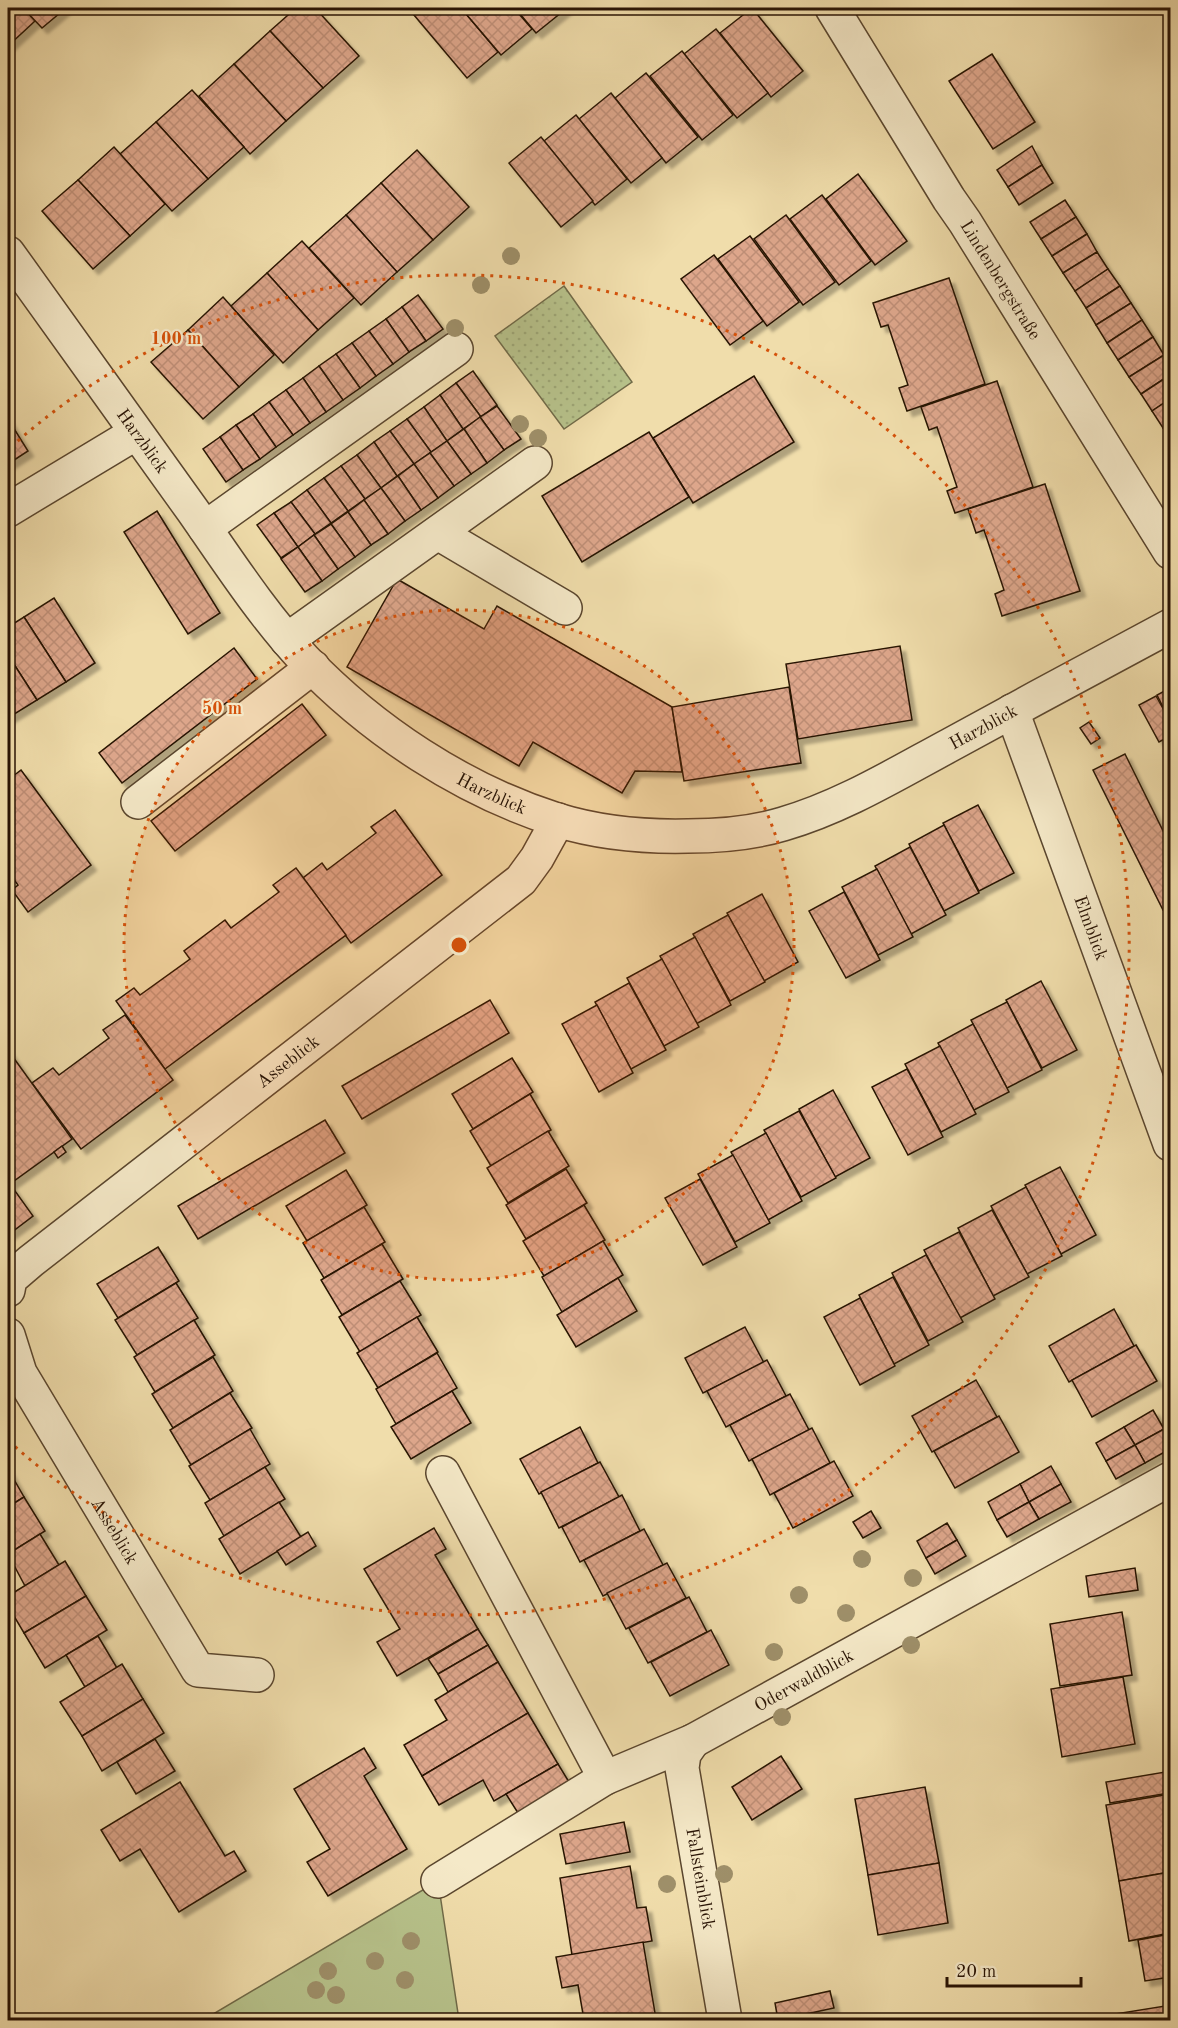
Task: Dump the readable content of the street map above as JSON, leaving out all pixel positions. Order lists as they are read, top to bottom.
{
  "streets": {
    "street": [
      "Lindenbergstraße",
      "Harzblick",
      "Elmblick",
      "Asseblick",
      "Oderwaldblick",
      "Fallsteinblick"
    ]
  },
  "crossings": [
    ["Harzblick", "Elmblick"],
    ["Harzblick", "Asseblick"],
    ["Oderwaldblick", "Fallsteinblick"]
  ],
  "scale_bar": "20 m",
  "rings": ["100 m", "50 m"]
}
